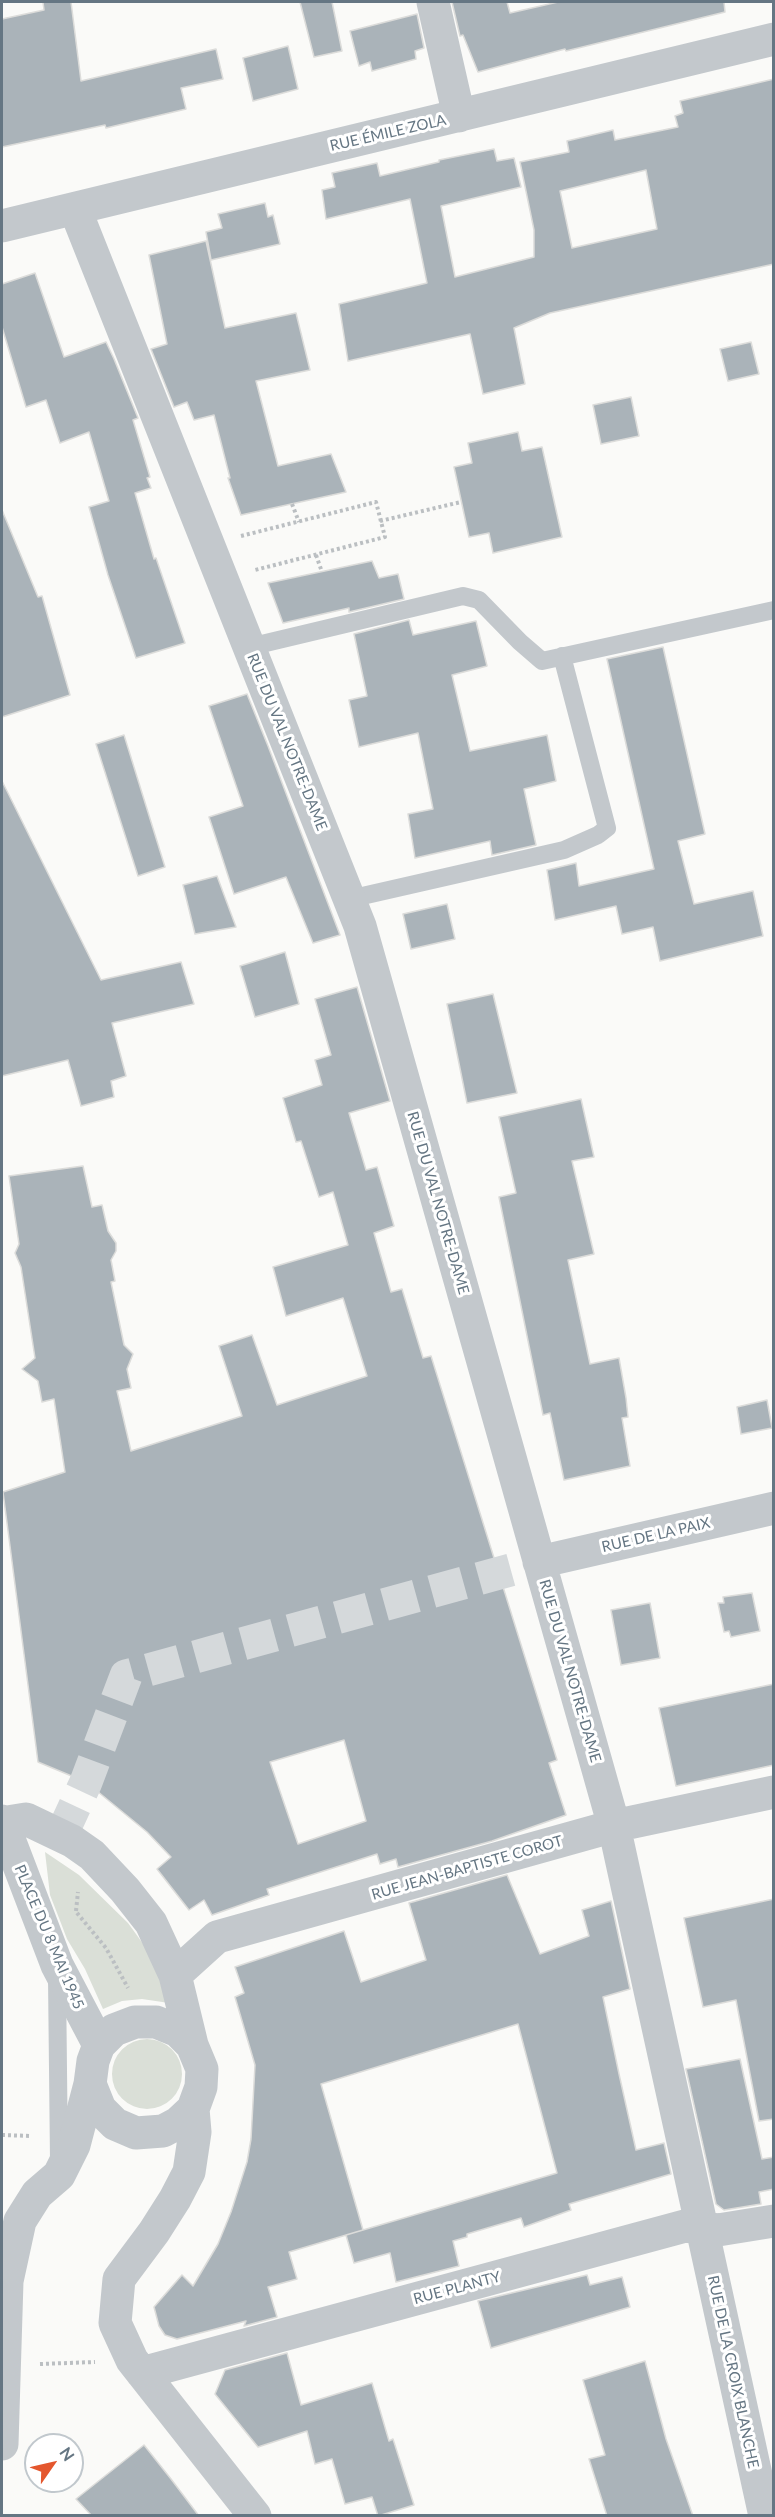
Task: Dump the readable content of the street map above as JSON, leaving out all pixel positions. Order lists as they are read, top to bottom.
{
  "streets": {
    "street": [
      "RUE ÉMILE ZOLA",
      "RUE DU VAL NOTRE-DAME",
      "RUE DE LA PAIX",
      "RUE JEAN-BAPTISTE COROT",
      "PLACE DU 8 MAI 1945",
      "RUE PLANTY",
      "RUE DE LA CROIX BLANCHE"
    ]
  },
  "crossings": [
    ["RUE ÉMILE ZOLA", "RUE DU VAL NOTRE-DAME"],
    ["RUE DU VAL NOTRE-DAME", "RUE DE LA PAIX"],
    ["RUE DU VAL NOTRE-DAME", "RUE JEAN-BAPTISTE COROT"],
    ["RUE DU VAL NOTRE-DAME", "RUE PLANTY"],
    ["RUE DU VAL NOTRE-DAME", "RUE DE LA CROIX BLANCHE"],
    ["RUE JEAN-BAPTISTE COROT", "PLACE DU 8 MAI 1945"],
    ["PLACE DU 8 MAI 1945", "RUE PLANTY"],
    ["RUE PLANTY", "RUE DE LA CROIX BLANCHE"]
  ],
  "north": "top right"
}
